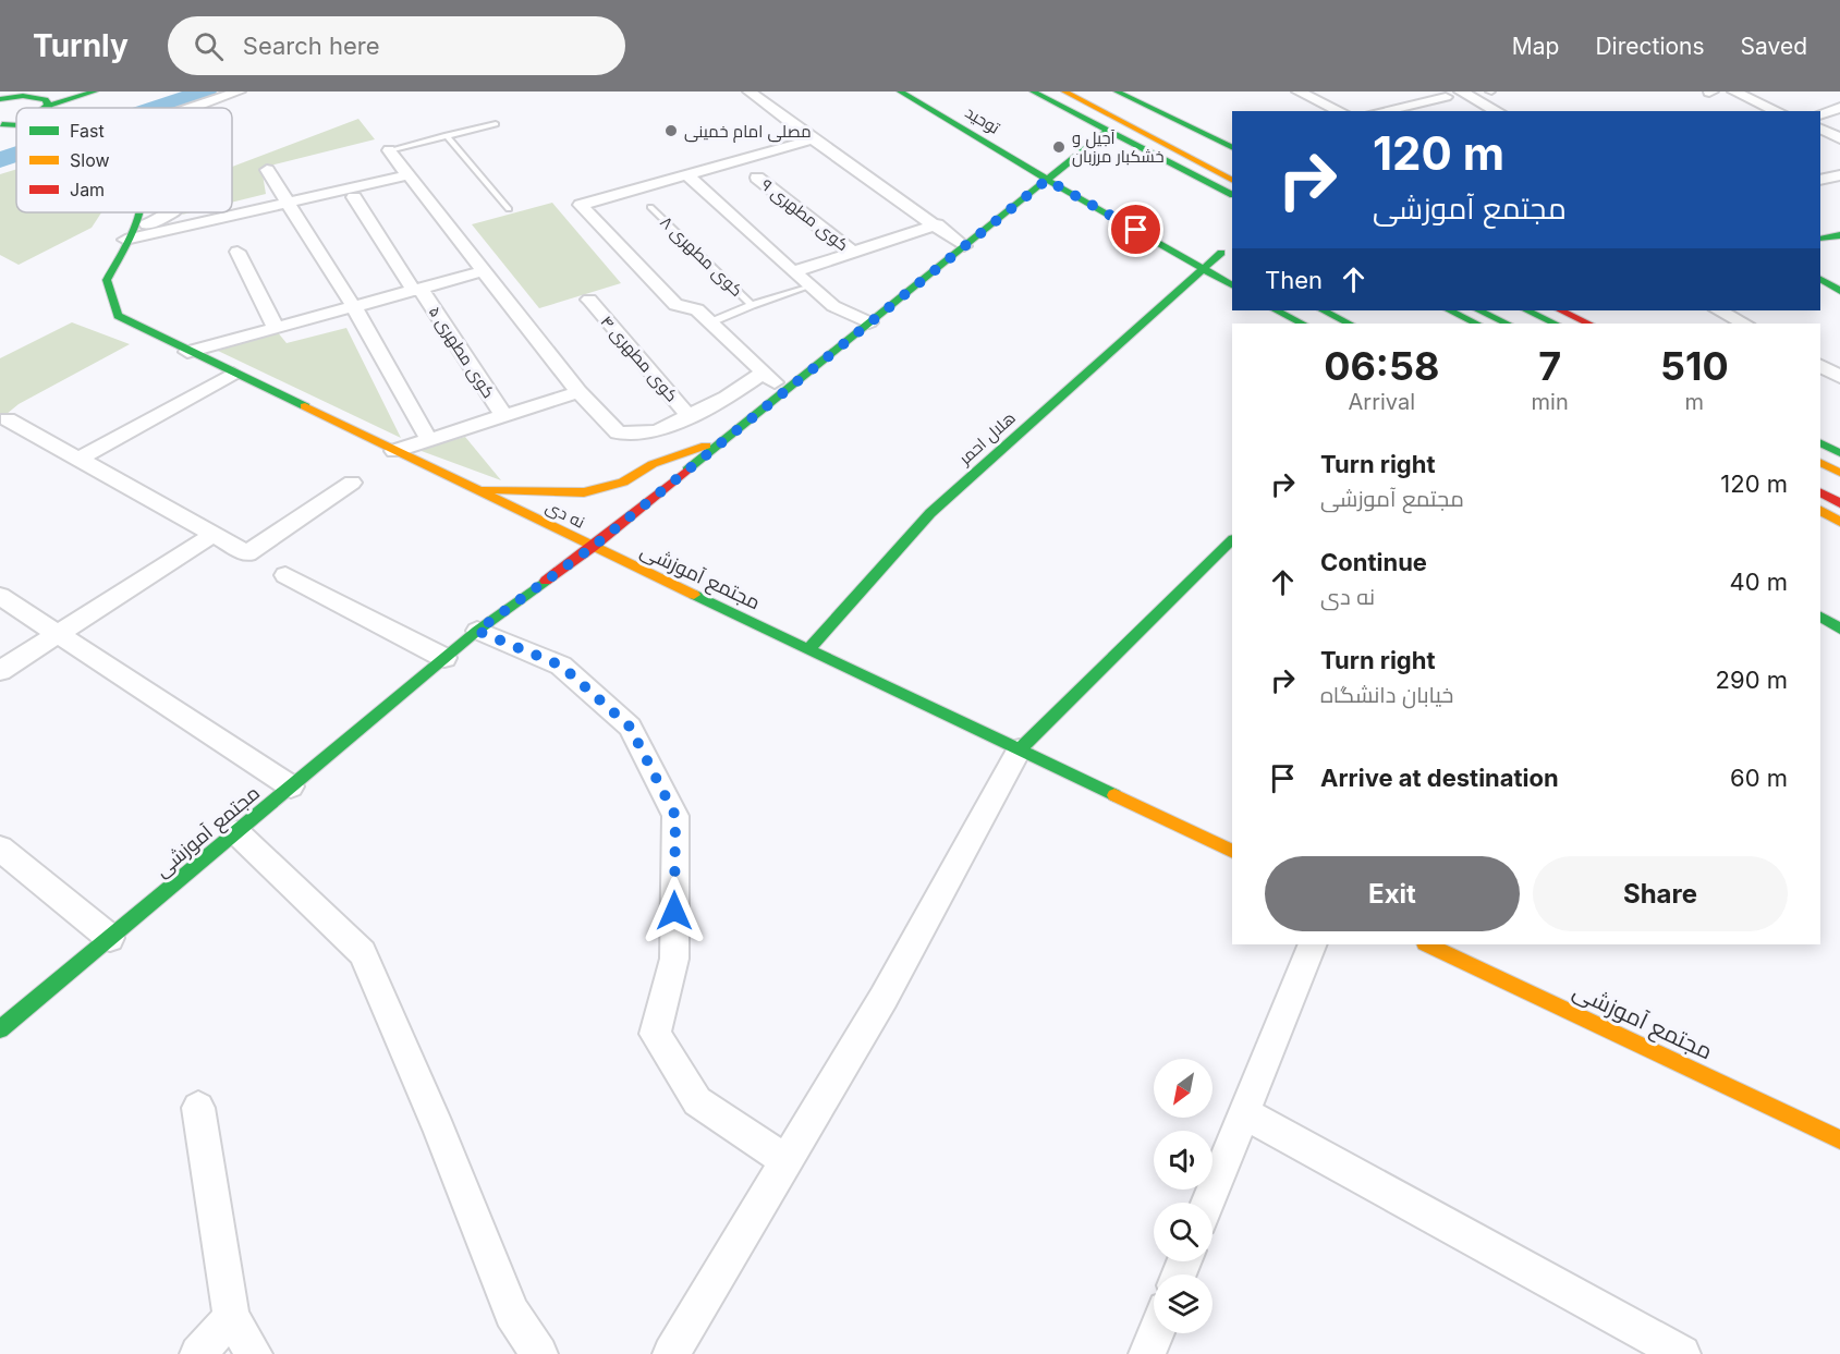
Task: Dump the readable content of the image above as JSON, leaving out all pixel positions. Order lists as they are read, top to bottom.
{
  "streets": {
    "street": [
      "توحید",
      "کوی مطهری ۹",
      "کوی مطهری ۵",
      "کوی مطهری ۴",
      "هلال احمر",
      "نه دی",
      "مجتمع آموزشی"
    ],
    "lane": ["کوی مطهری ۸"]
  },
  "crossings": [
    ["توحید", "هلال احمر"],
    ["توحید", "نه دی"],
    ["هلال احمر", "مجتمع آموزشی"],
    ["نه دی", "مجتمع آموزشی"]
  ],
  "places": ["مصلی امام خمینی", "آجیل و خشکبار مرزبان"],
  "legend": ["Fast", "Slow", "Jam"],
  "north": "bottom left",
  "page": {
    "header": "Turnly",
    "search": "Search here",
    "nav": ["Map", "Directions", "Saved"],
    "turn": ["120 m", "مجتمع آموزشی"],
    "then": "Then",
    "eta": [
      "06:58",
      "Arrival",
      "7",
      "min",
      "510",
      "m"
    ],
    "list": [
      {
        "name": "Turn right",
        "note": "مجتمع آموزشی",
        "value": "120 m"
      },
      {
        "name": "Continue",
        "note": "نه دی",
        "value": "40 m"
      },
      {
        "name": "Turn right",
        "note": "خیابان دانشگاه",
        "value": "290 m"
      },
      {
        "name": "Arrive at destination",
        "value": "60 m"
      }
    ],
    "buttons": ["Exit", "Share"]
  }
}
